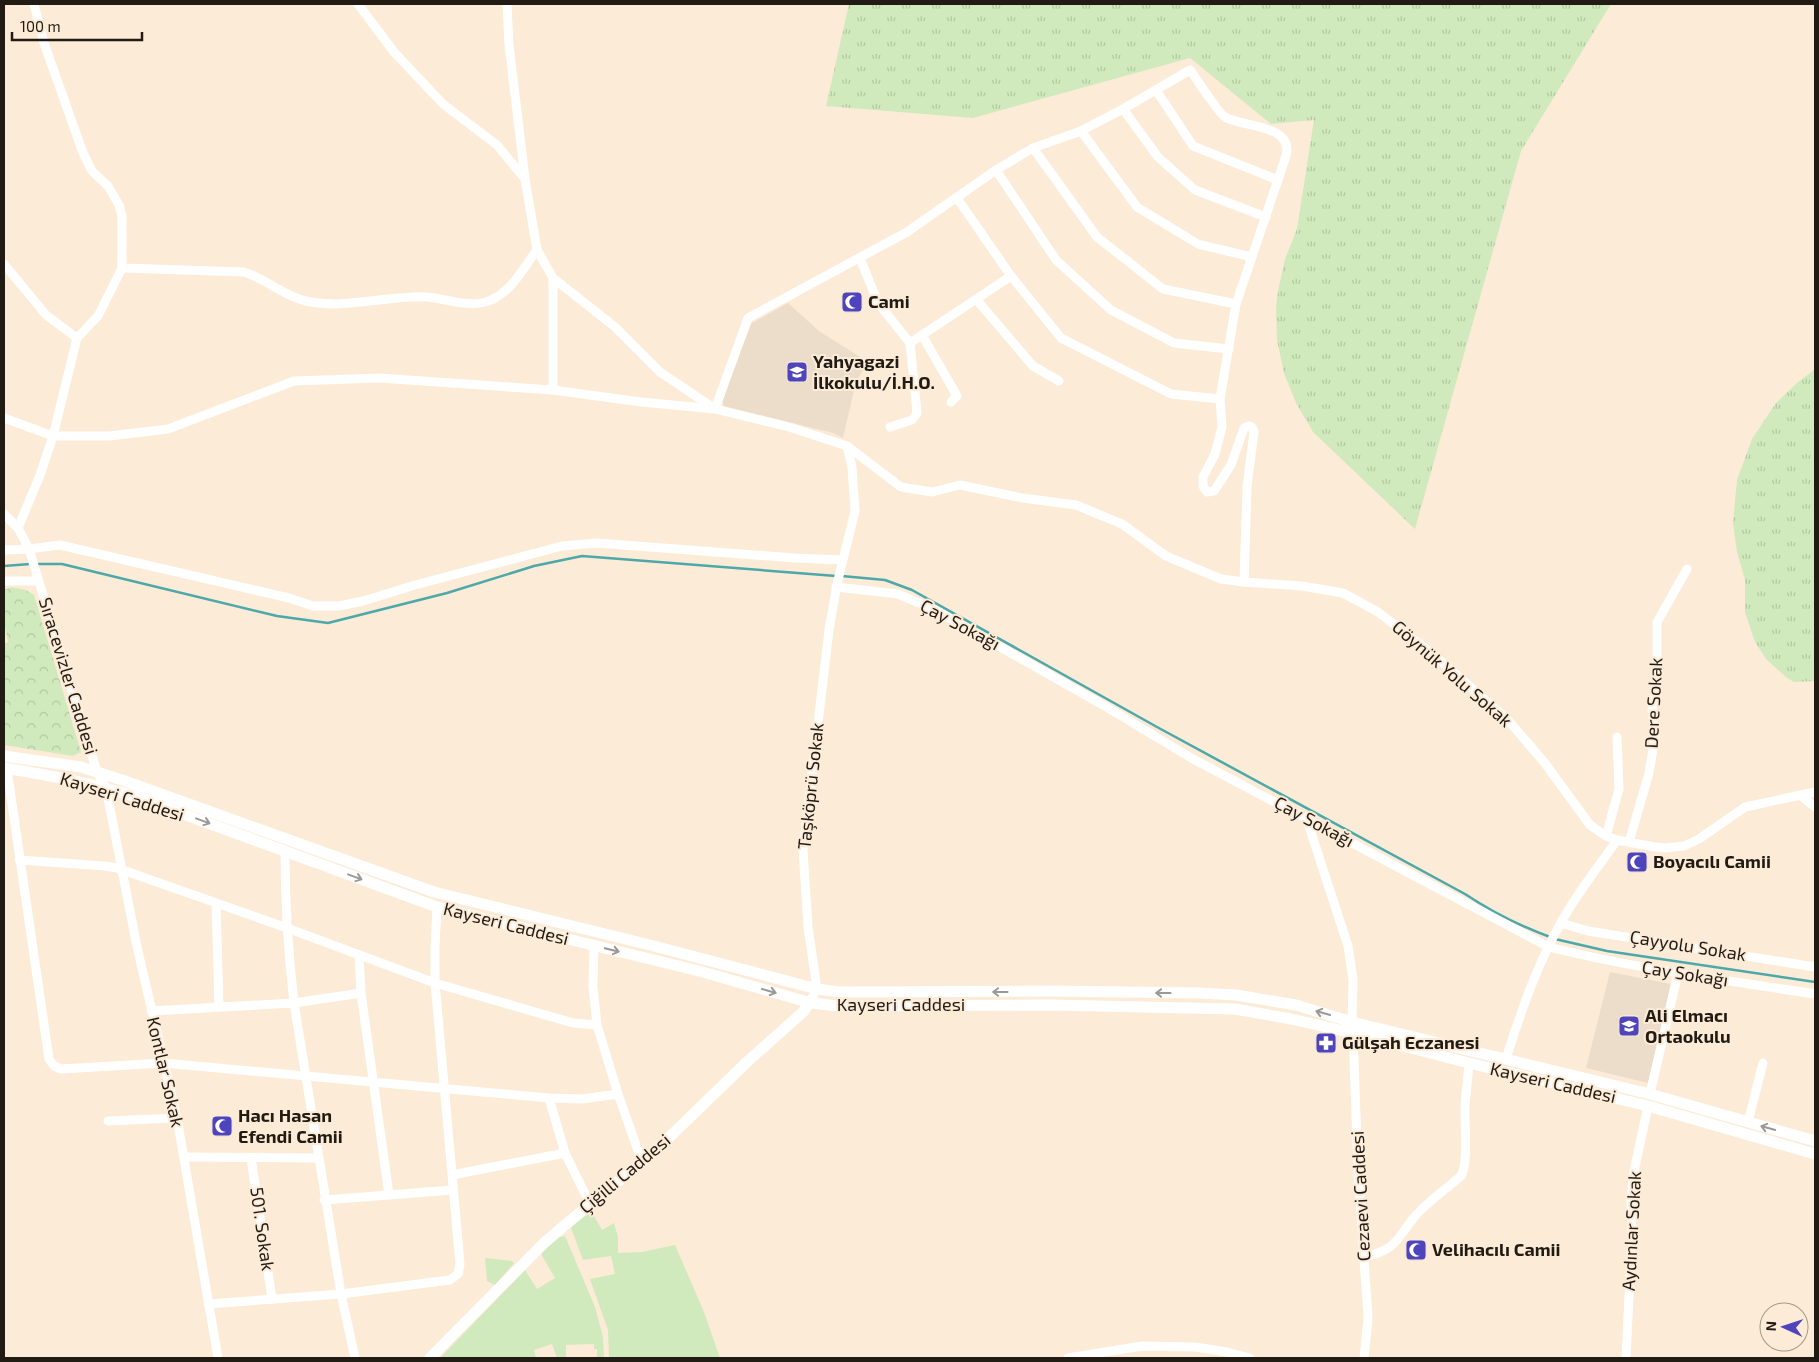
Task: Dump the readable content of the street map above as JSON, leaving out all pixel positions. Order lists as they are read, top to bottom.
{
  "streets": {
    "main road": ["Kayseri Caddesi", "Çiğilli Caddesi"],
    "street": [
      "Çay Sokağı",
      "Göynük Yolu Sokak",
      "Sıracevizler Caddesi",
      "Dere Sokak",
      "Taşköprü Sokak",
      "Çayyolu Sokak",
      "Kontlar Sokak",
      "Cezaevi Caddesi",
      "501. Sokak",
      "Aydınlar Sokak"
    ]
  },
  "crossings": [
    ["Çay Sokağı", "Taşköprü Sokak"],
    ["Çay Sokağı", "Cezaevi Caddesi"],
    ["Çay Sokağı", "Aydınlar Sokak"],
    ["Göynük Yolu Sokak", "Dere Sokak"],
    ["Göynük Yolu Sokak", "Taşköprü Sokak"],
    ["Sıracevizler Caddesi", "Kayseri Caddesi"],
    ["Sıracevizler Caddesi", "Kontlar Sokak"],
    ["Taşköprü Sokak", "Kayseri Caddesi"],
    ["Taşköprü Sokak", "Çiğilli Caddesi"],
    ["Kayseri Caddesi", "Kontlar Sokak"],
    ["Kayseri Caddesi", "Çiğilli Caddesi"],
    ["Kayseri Caddesi", "Cezaevi Caddesi"],
    ["Kayseri Caddesi", "Aydınlar Sokak"]
  ],
  "places": {
    "mosque": [
      "Cami",
      "Boyacılı Camii",
      "Hacı Hasan Efendi Camii",
      "Velihacılı Camii"
    ],
    "school or university": ["Yahyagazi İlkokulu/İ.H.O.", "Ali Elmacı Ortaokulu"],
    "pharmacy": ["Gülşah Eczanesi"]
  },
  "scale_bar": "100 m",
  "north": "left"
}
